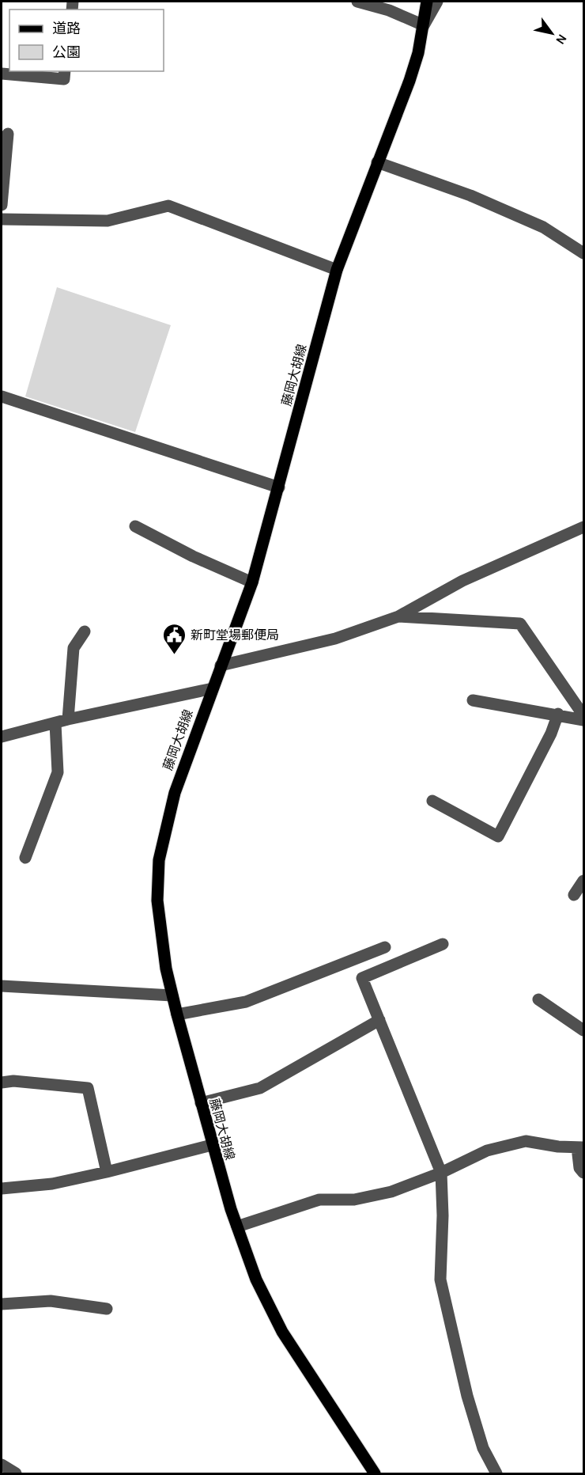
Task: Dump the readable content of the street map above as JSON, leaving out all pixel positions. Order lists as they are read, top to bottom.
{
  "streets": {
    "main road": ["藤岡大胡線"]
  },
  "places": {
    "public building": ["新町堂場郵便局"]
  },
  "legend": ["道路", "公園"],
  "north": "bottom right"
}
